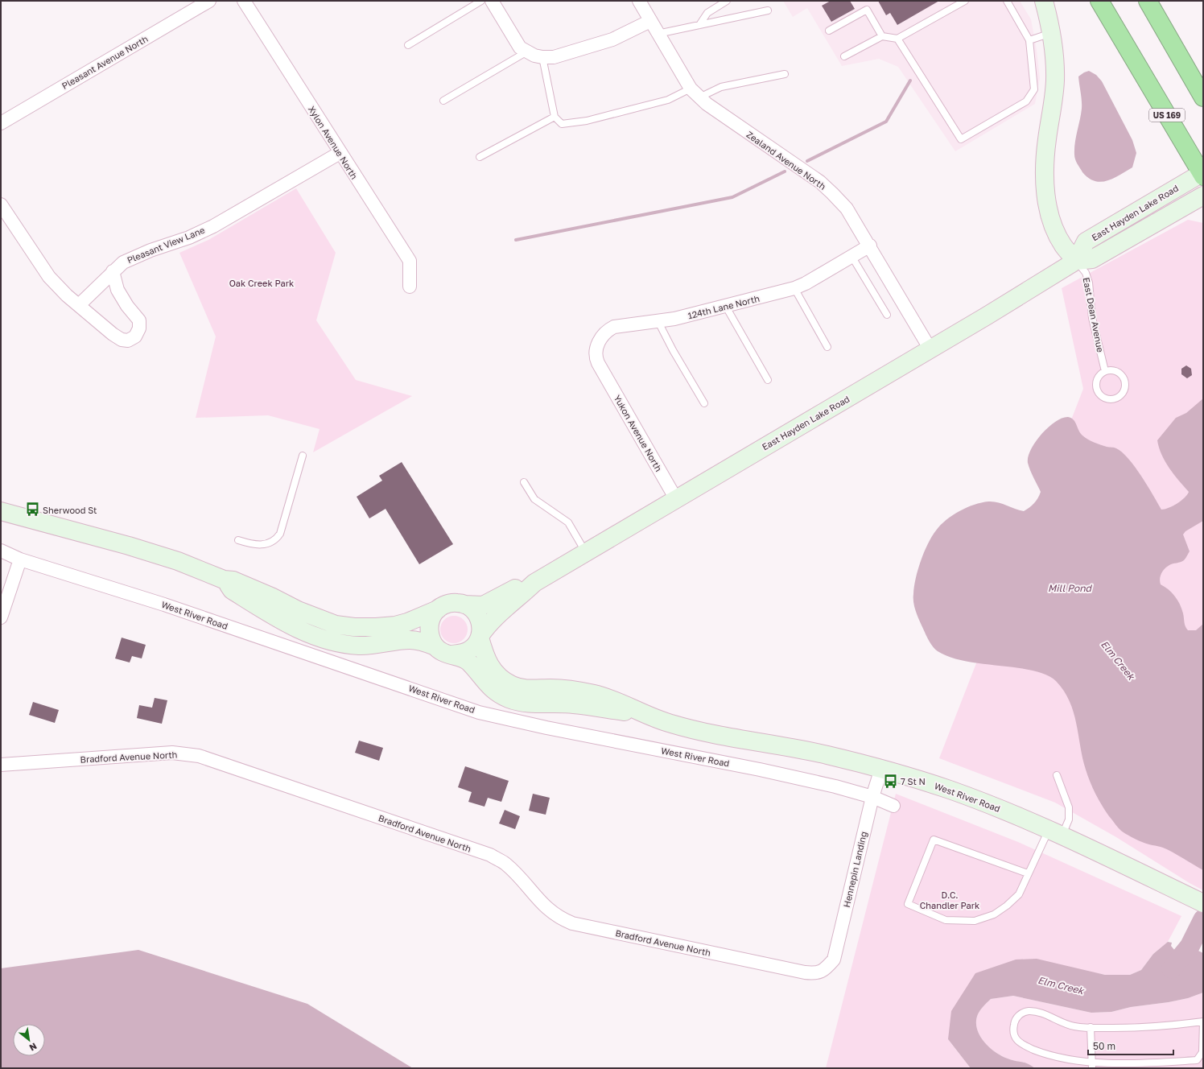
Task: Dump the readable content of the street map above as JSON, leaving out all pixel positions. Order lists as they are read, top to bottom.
{
  "streets": {
    "highway": ["US 169"],
    "main road": ["East Hayden Lake Road", "West River Road"],
    "street": [
      "Pleasant Avenue North",
      "Xylon Avenue North",
      "Zealand Avenue North",
      "Pleasant View Lane",
      "124th Lane North",
      "Yukon Avenue North",
      "Bradford Avenue North",
      "Hennepin Landing"
    ],
    "lane": ["East Dean Avenue"]
  },
  "crossings": [
    ["US 169", "East Hayden Lake Road"],
    ["Xylon Avenue North", "Pleasant View Lane"],
    ["Zealand Avenue North", "East Hayden Lake Road"],
    ["Zealand Avenue North", "124th Lane North"],
    ["East Hayden Lake Road", "East Dean Avenue"],
    ["East Hayden Lake Road", "Yukon Avenue North"],
    ["East Hayden Lake Road", "West River Road"],
    ["124th Lane North", "Yukon Avenue North"],
    ["West River Road", "Hennepin Landing"],
    ["Bradford Avenue North", "Hennepin Landing"]
  ],
  "water": ["Mill Pond", "Elm Creek"],
  "parks": ["Oak Creek Park", "D.C. Chandler Park"],
  "places": {
    "bus stop": ["Sherwood St", "7 St N"]
  },
  "scale_bar": "50 m",
  "north": "bottom right"
}
